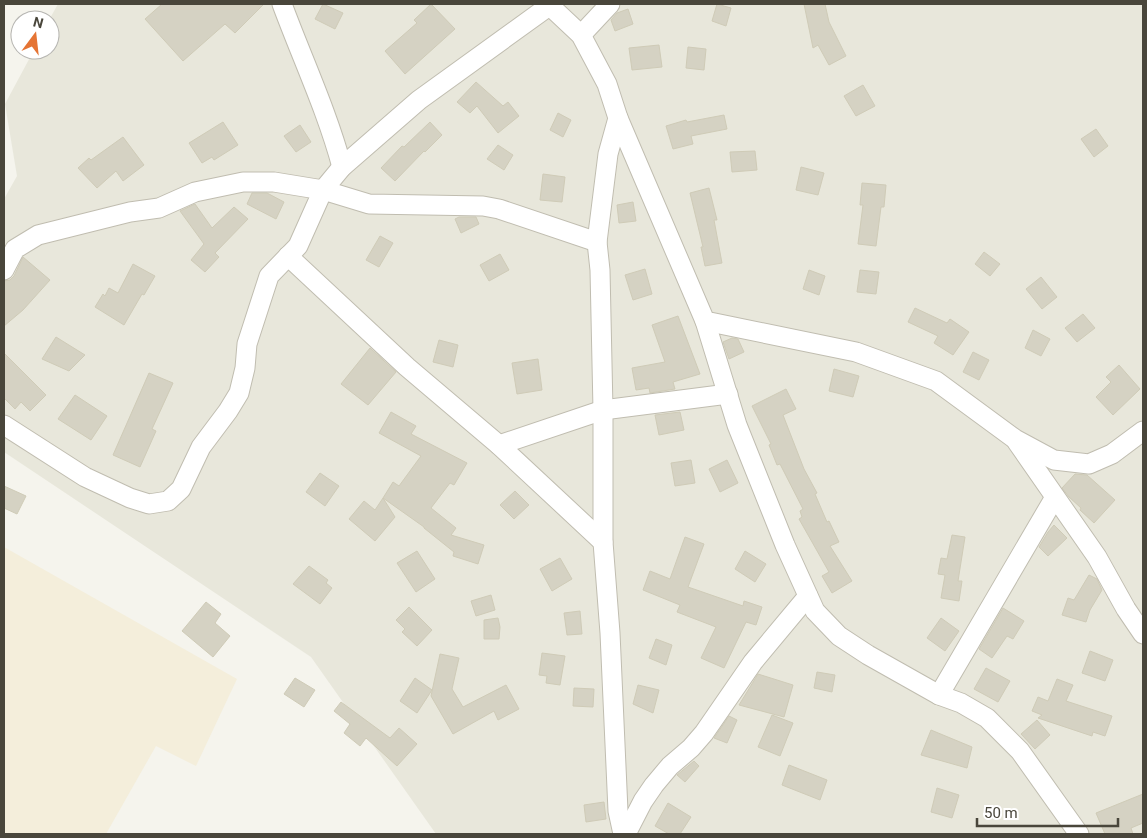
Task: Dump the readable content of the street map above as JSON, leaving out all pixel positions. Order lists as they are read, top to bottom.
{
  "scale_bar": "50 m",
  "north": "top"
}
